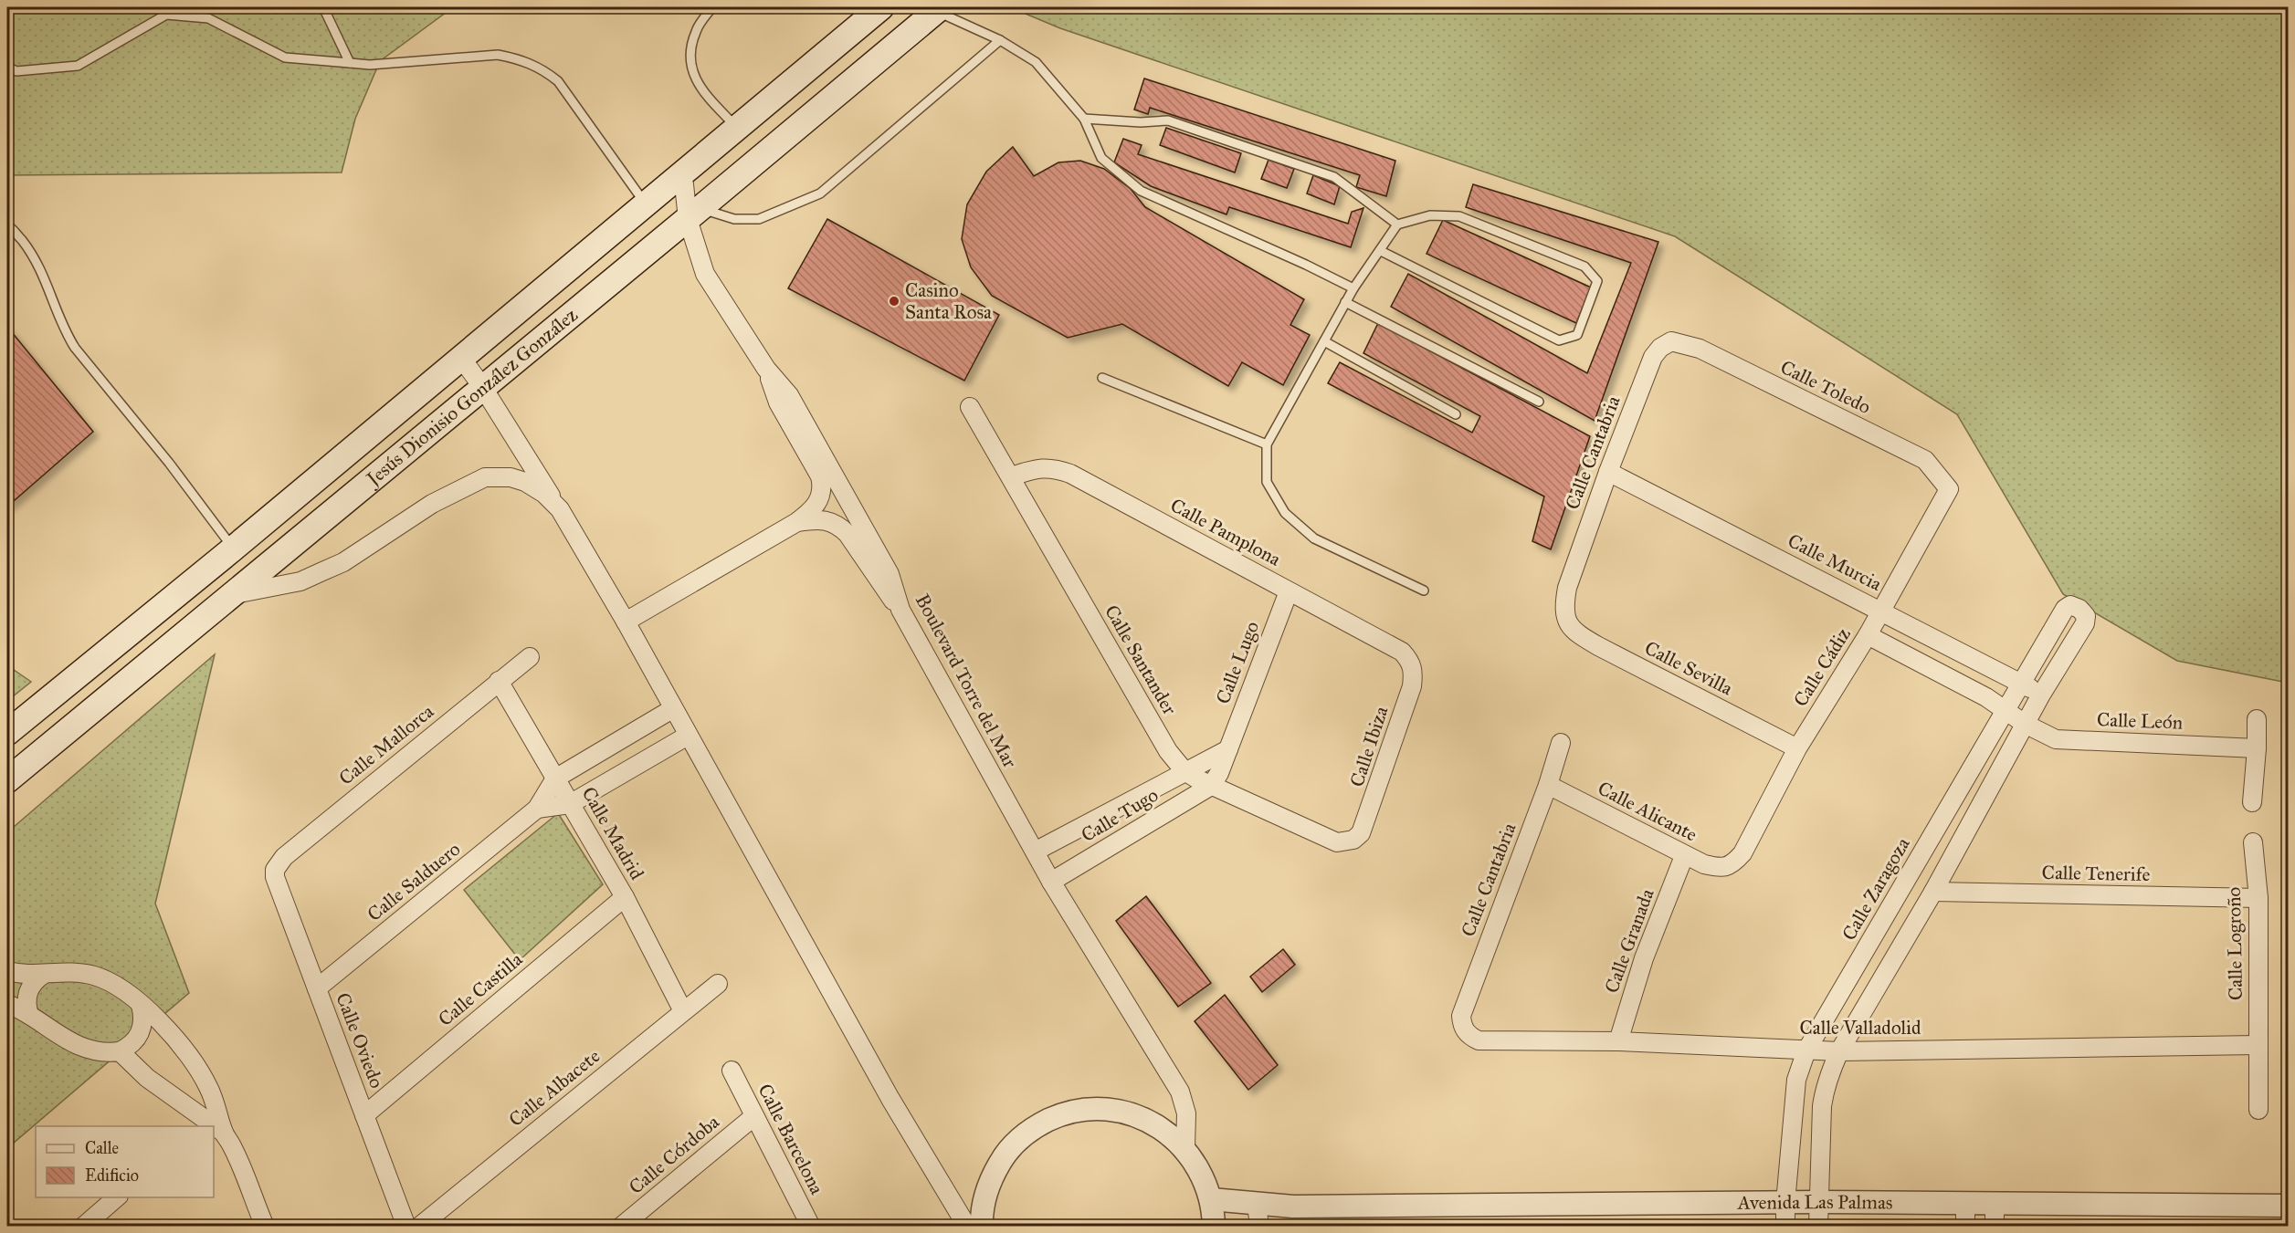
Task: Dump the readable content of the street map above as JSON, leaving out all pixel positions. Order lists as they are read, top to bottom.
{
  "streets": {
    "main road": ["Jesús Dionisio González González"],
    "street": [
      "Calle Toledo",
      "Calle Cantabria",
      "Calle Pamplona",
      "Calle Murcia",
      "Calle Santander",
      "Calle Lugo",
      "Calle Cádiz",
      "Calle Sevilla",
      "Boulevard Torre del Mar",
      "Calle León",
      "Calle Mallorca",
      "Calle Ibiza",
      "Calle Alicante",
      "Calle Tugo",
      "Calle Madrid",
      "Calle Tenerife",
      "Calle Salduero",
      "Calle Zaragoza",
      "Calle Granada",
      "Calle Logroño",
      "Calle Castilla",
      "Calle Valladolid",
      "Calle Oviedo",
      "Calle Albacete",
      "Calle Barcelona",
      "Calle Córdoba",
      "Avenida Las Palmas"
    ]
  },
  "crossings": [
    ["Calle Toledo", "Calle Cantabria"],
    ["Calle Toledo", "Calle Cádiz"],
    ["Jesús Dionisio González González", "Boulevard Torre del Mar"],
    ["Calle Cantabria", "Calle Murcia"],
    ["Calle Cantabria", "Calle Sevilla"],
    ["Calle Cantabria", "Calle Alicante"],
    ["Calle Cantabria", "Calle Valladolid"],
    ["Calle Pamplona", "Calle Santander"],
    ["Calle Pamplona", "Calle Lugo"],
    ["Calle Pamplona", "Calle Ibiza"],
    ["Calle Murcia", "Calle Cádiz"],
    ["Calle Murcia", "Calle Zaragoza"],
    ["Calle Santander", "Calle Lugo"],
    ["Calle Santander", "Calle Ibiza"],
    ["Calle Santander", "Calle Tugo"],
    ["Calle Lugo", "Calle Tugo"],
    ["Calle Cádiz", "Calle Sevilla"],
    ["Calle Cádiz", "Calle Alicante"],
    ["Boulevard Torre del Mar", "Calle Tugo"],
    ["Calle Mallorca", "Calle Madrid"],
    ["Calle Mallorca", "Calle Oviedo"],
    ["Calle Alicante", "Calle Granada"],
    ["Calle Madrid", "Calle Salduero"],
    ["Calle Madrid", "Calle Castilla"],
    ["Calle Madrid", "Calle Albacete"],
    ["Calle Tenerife", "Calle Logroño"],
    ["Calle Salduero", "Calle Oviedo"],
    ["Calle Zaragoza", "Calle Valladolid"],
    ["Calle Zaragoza", "Avenida Las Palmas"],
    ["Calle Granada", "Calle Valladolid"],
    ["Calle Logroño", "Calle Valladolid"],
    ["Calle Castilla", "Calle Oviedo"],
    ["Calle Barcelona", "Calle Córdoba"]
  ],
  "places": ["Casino Santa Rosa"],
  "legend": ["Calle", "Edificio"]
}
